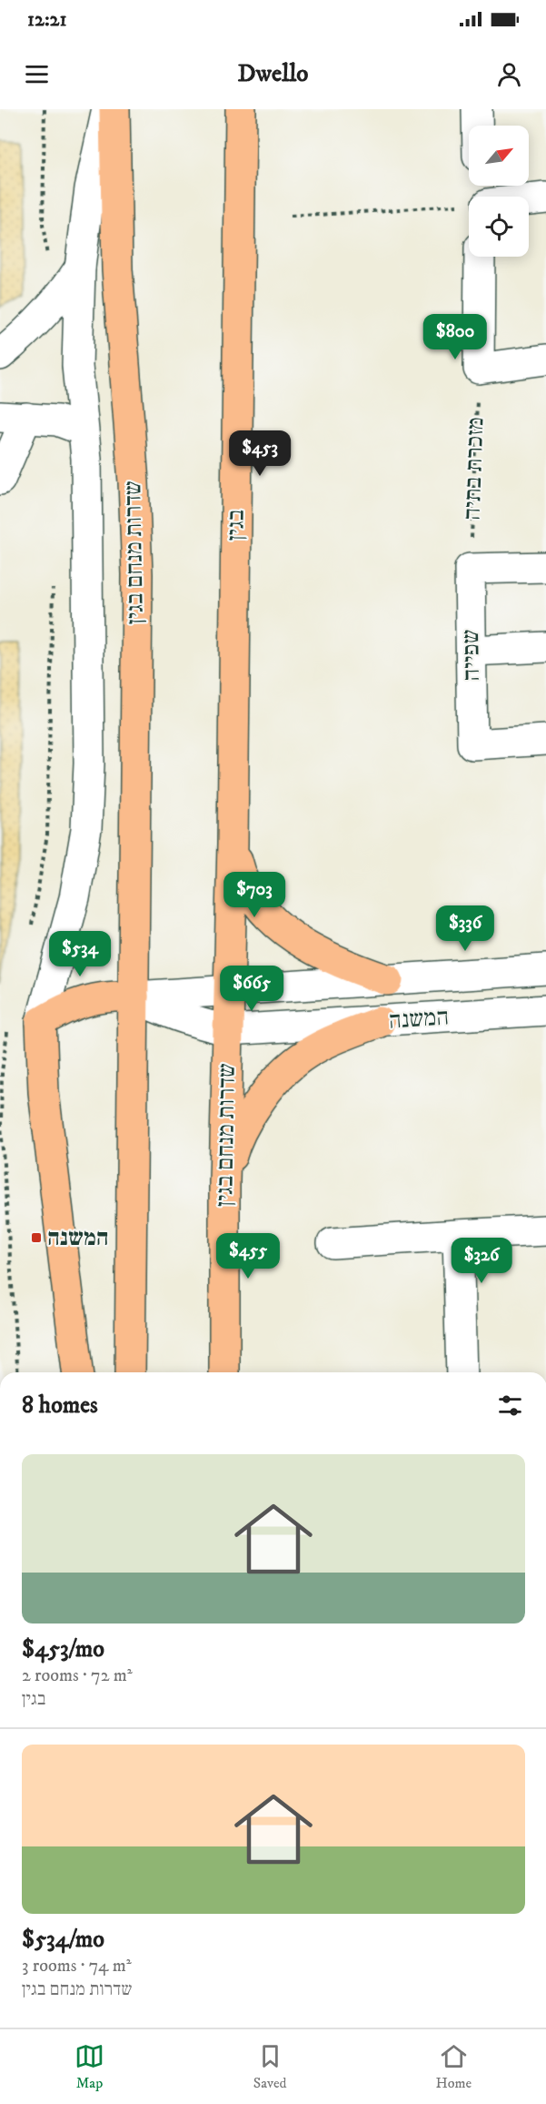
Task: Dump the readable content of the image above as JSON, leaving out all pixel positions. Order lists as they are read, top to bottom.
{
  "streets": {
    "main road": ["בגין", "שדרות מנחם בגין"],
    "street": ["שפייה", "המשנה"],
    "path": ["מזכרת בתיה"]
  },
  "crossings": [
    ["מזכרת בתיה", "שפייה"],
    ["בגין", "שדרות מנחם בגין"],
    ["שדרות מנחם בגין", "המשנה"]
  ],
  "places": {
    "transit": ["המשנה"]
  },
  "north": "top right",
  "page": {
    "status": "12:21",
    "header": "Dwello",
    "price": [
      "$800",
      "$453",
      "$703",
      "$336",
      "$534",
      "$665",
      "$455",
      "$326"
    ],
    "heading": "8 homes",
    "list": [
      {
        "name": "$453/mo",
        "note": "2 rooms · 72 m² · בגין"
      },
      {
        "name": "$534/mo",
        "note": "3 rooms · 74 m² · שדרות מנחם בגין"
      }
    ],
    "tabs": ["Map", "Saved", "Home"]
  }
}
